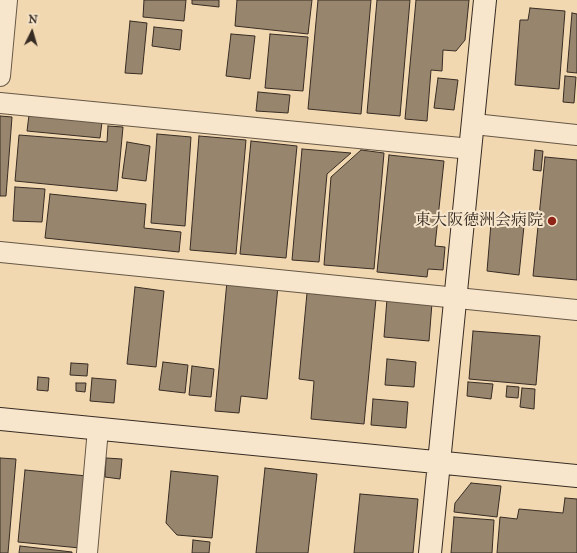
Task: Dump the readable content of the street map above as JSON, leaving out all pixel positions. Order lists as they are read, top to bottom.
{
  "places": ["東大阪徳洲会病院"],
  "north": "top"
}
